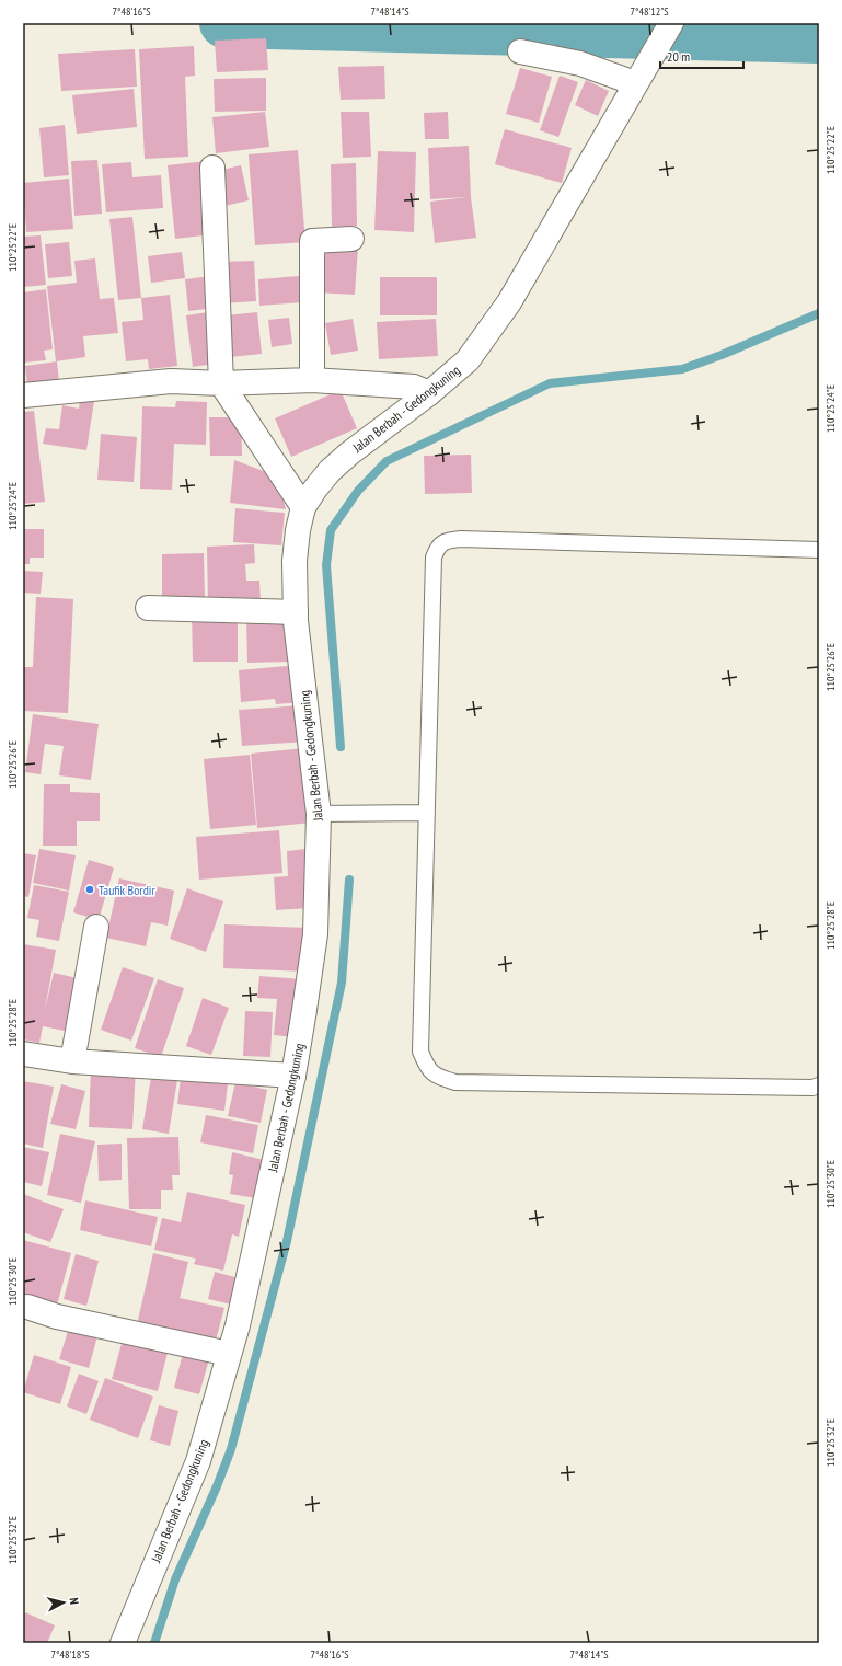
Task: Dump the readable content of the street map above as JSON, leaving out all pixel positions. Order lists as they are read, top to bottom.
{
  "streets": {
    "street": ["Jalan Berbah - Gedongkuning"]
  },
  "places": ["Taufik Bordir"],
  "scale_bar": "20 m",
  "north": "right",
  "coordinates": [
    "7°48'16\"S",
    "7°48'14\"S",
    "7°48'12\"S",
    "110°25'22\"E",
    "110°25'24\"E",
    "110°25'26\"E",
    "110°25'28\"E",
    "110°25'30\"E",
    "110°25'32\"E",
    "7°48'18\"S"
  ]
}
